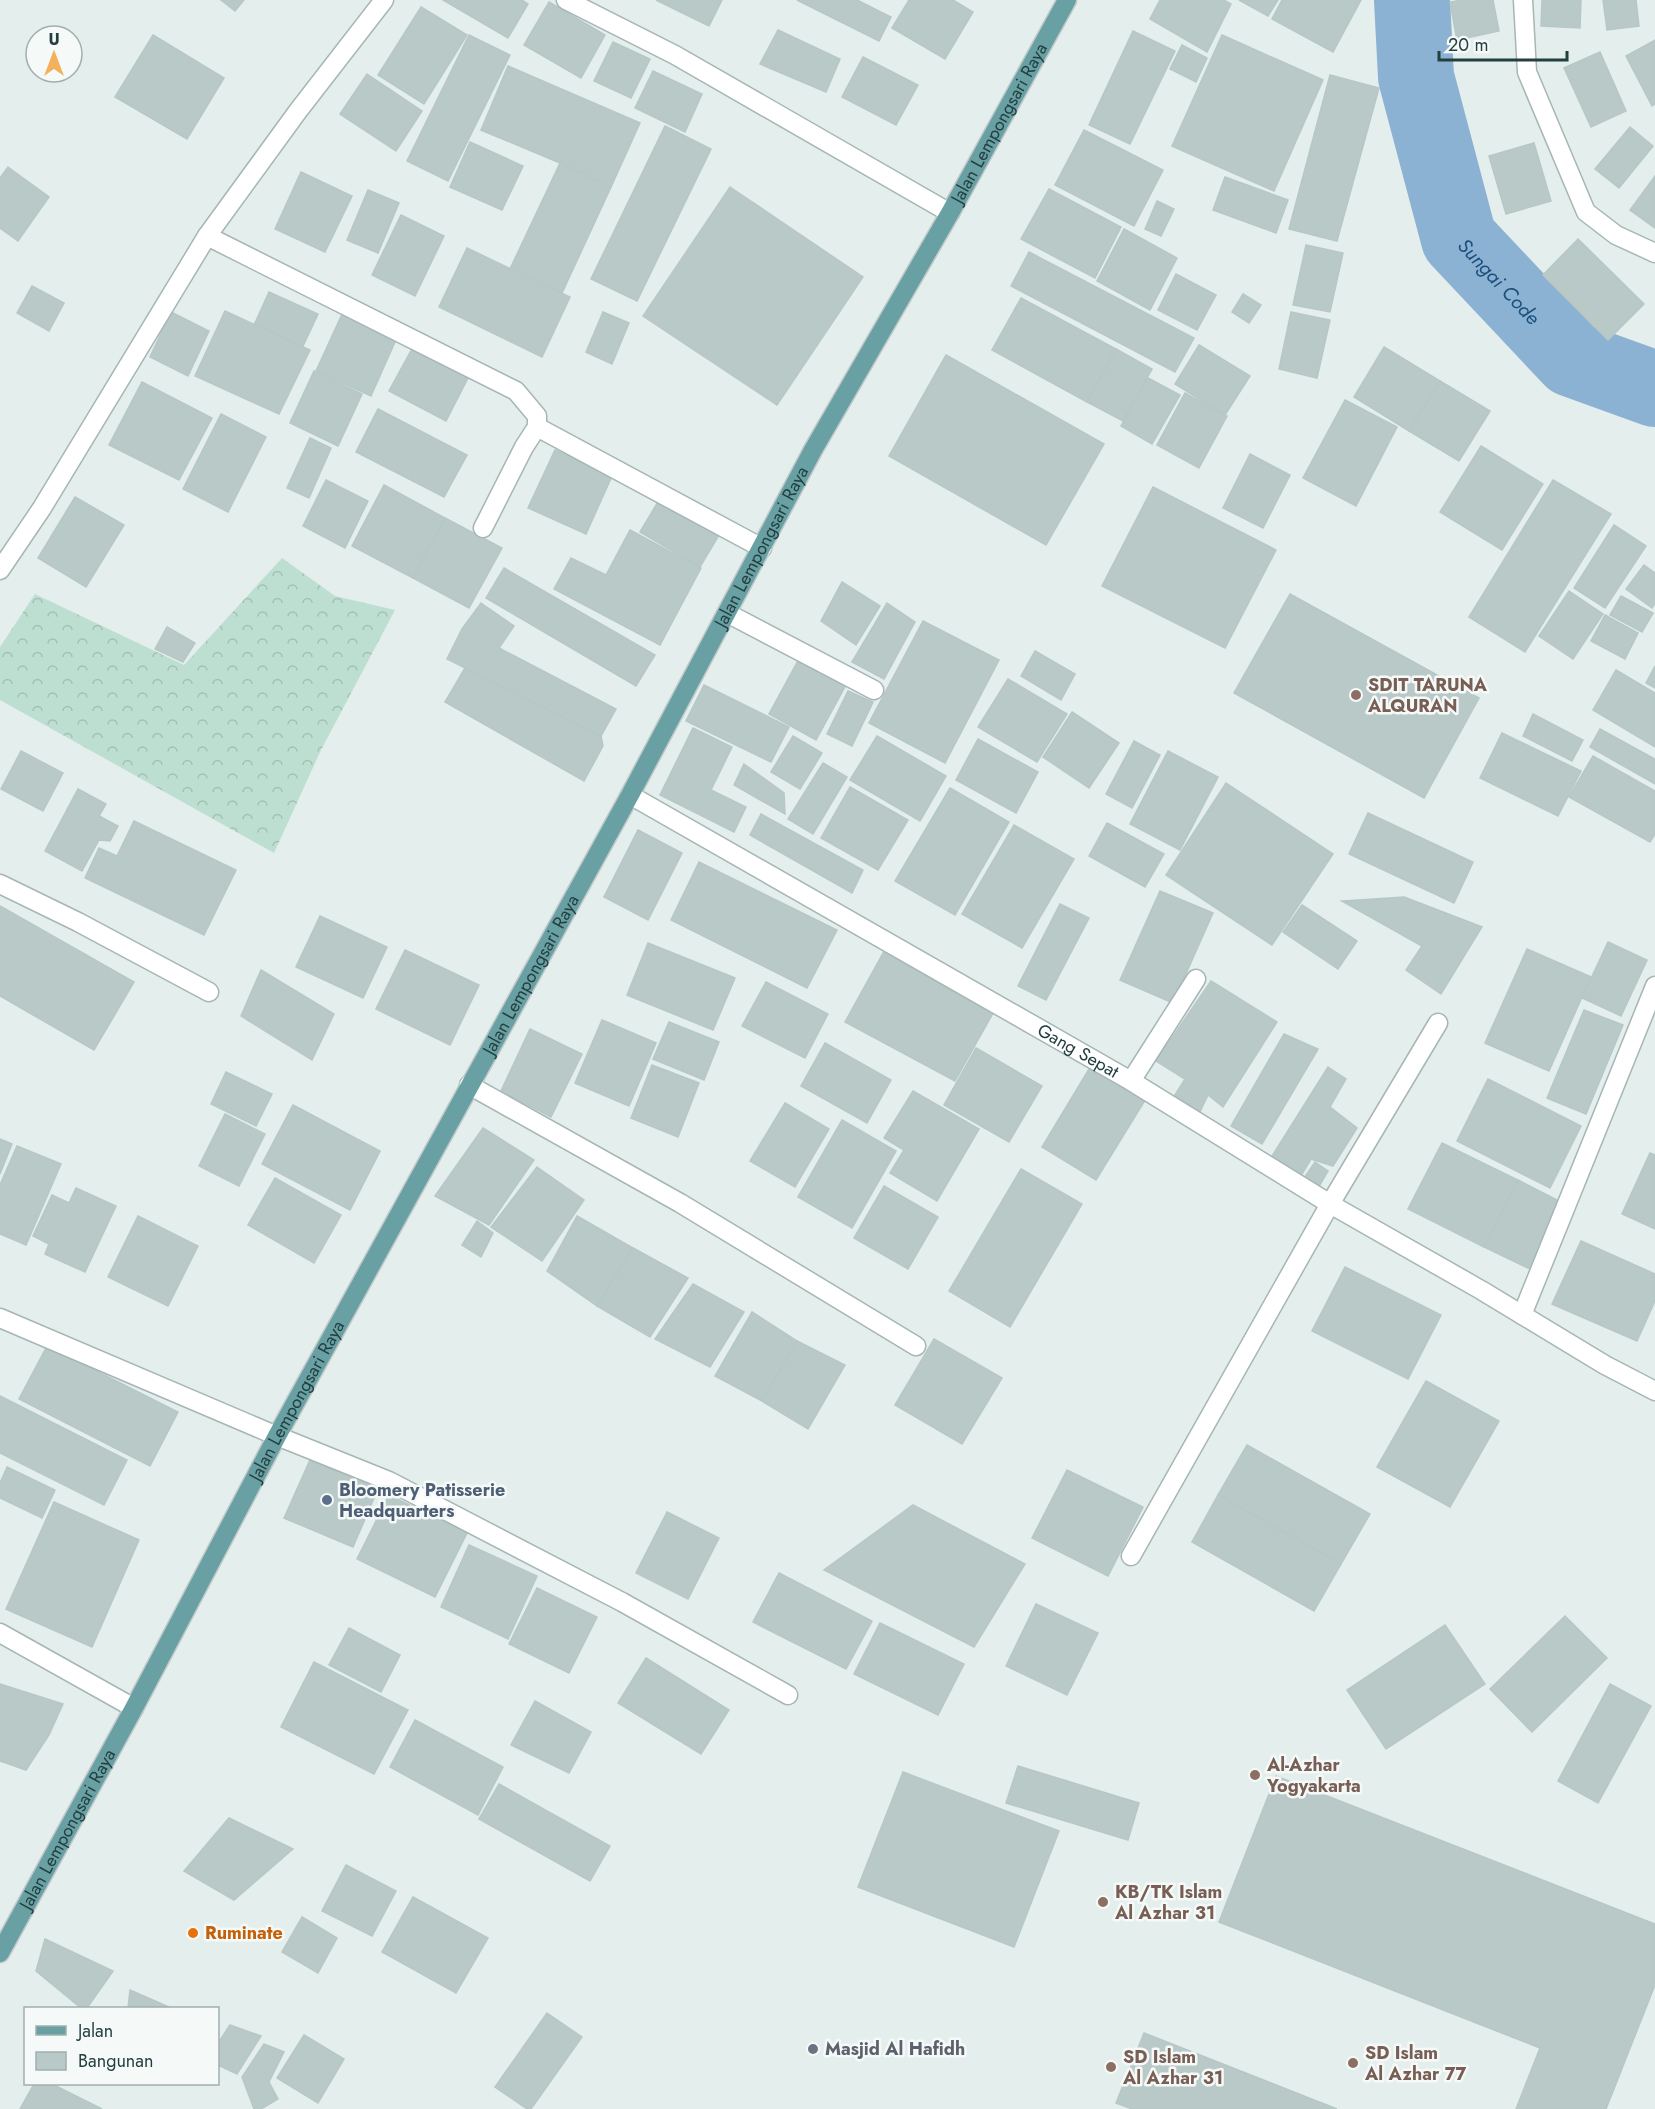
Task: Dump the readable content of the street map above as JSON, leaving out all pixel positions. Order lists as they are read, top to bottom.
{
  "streets": {
    "main road": ["Jalan Lempongsari Raya"],
    "street": ["Gang Sepat"]
  },
  "crossings": [
    ["Jalan Lempongsari Raya", "Gang Sepat"]
  ],
  "water": ["Sungai Code"],
  "places": [
    "SDIT TARUNA ALQURAN",
    "Bloomery Patisserie Headquarters",
    "Al-Azhar Yogyakarta",
    "KB/TK Islam Al Azhar 31",
    "Ruminate",
    "Masjid Al Hafidh",
    "SD Islam Al Azhar 77",
    "SD Islam Al Azhar 31"
  ],
  "legend": ["Jalan", "Bangunan"],
  "scale_bar": "20 m",
  "north": "top"
}
